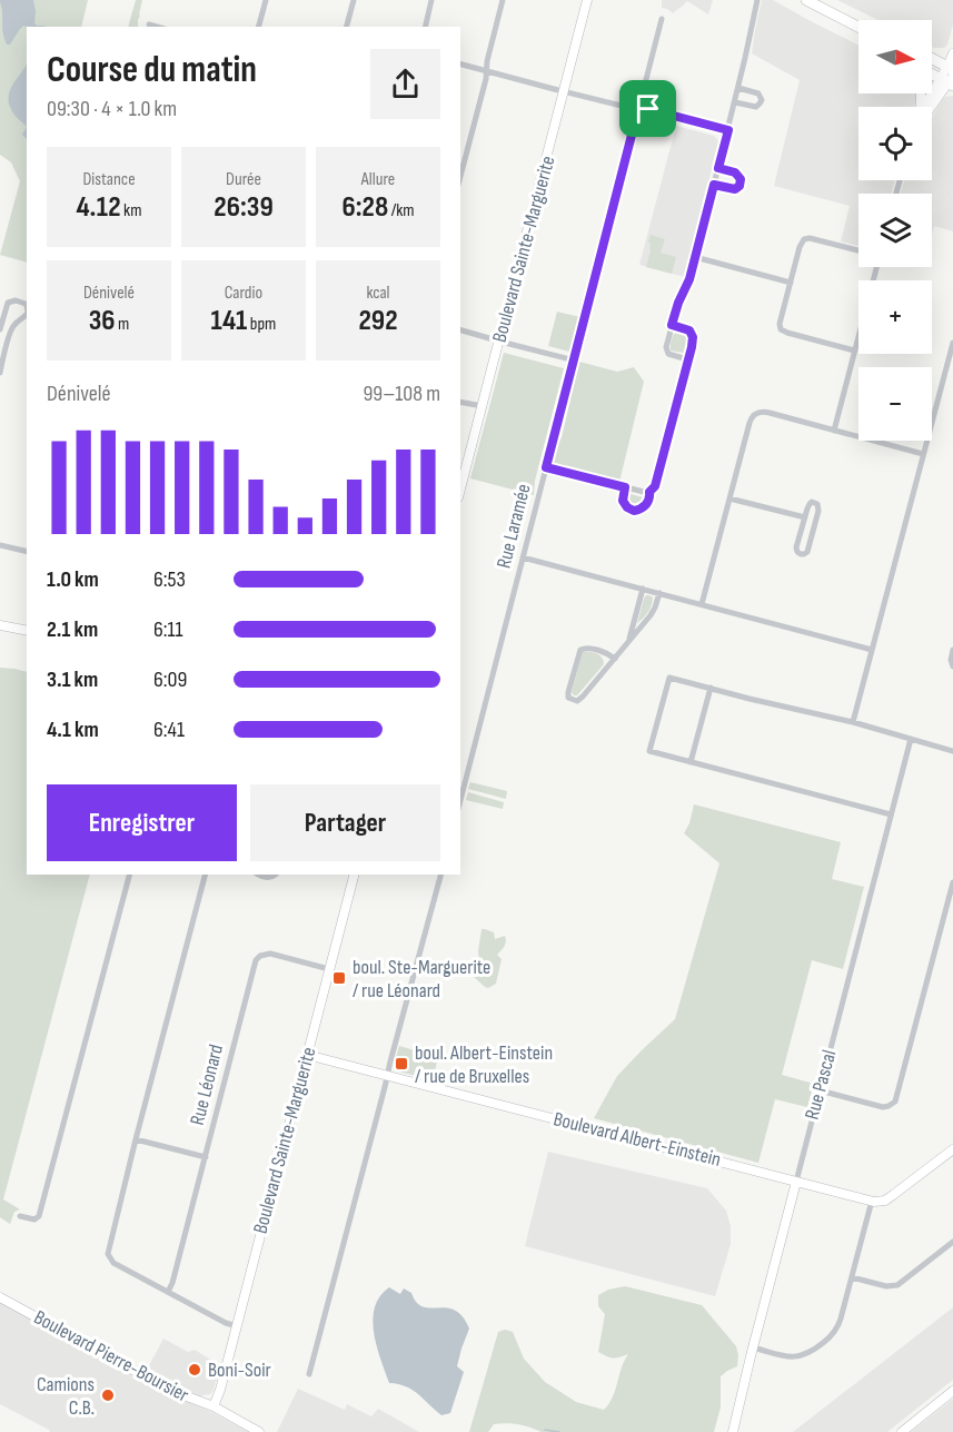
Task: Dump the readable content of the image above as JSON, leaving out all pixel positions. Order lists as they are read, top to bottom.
{
  "streets": {
    "street": [
      "Boulevard Sainte-Marguerite",
      "Rue Laramée",
      "Rue Léonard",
      "Rue Pascal",
      "Boulevard Albert-Einstein",
      "Boulevard Pierre-Boursier"
    ]
  },
  "crossings": [
    ["Boulevard Sainte-Marguerite", "Rue Léonard"],
    ["Boulevard Sainte-Marguerite", "Boulevard Albert-Einstein"],
    ["Boulevard Sainte-Marguerite", "Boulevard Pierre-Boursier"],
    ["Rue Pascal", "Boulevard Albert-Einstein"]
  ],
  "places": {
    "transit": ["boul. Ste-Marguerite / rue Léonard", "boul. Albert-Einstein / rue de Bruxelles"],
    "other": ["Boni-Soir", "Camions C.B."]
  },
  "north": "right",
  "page": {
    "map_buttons": ["+", "−"],
    "heading": ["Course du matin", "09:30 · 4 × 1.0 km"],
    "stats": [
      ["Distance", "4.12 km"],
      ["Durée", "26:39"],
      ["Allure", "6:28 /km"],
      ["Dénivelé", "36 m"],
      ["Cardio", "141 bpm"],
      ["kcal", "292"]
    ],
    "chart": ["Dénivelé", "99–108 m"],
    "list": [
      {
        "name": "1.0 km",
        "note": "6:53"
      },
      {
        "name": "2.1 km",
        "note": "6:11"
      },
      {
        "name": "3.1 km",
        "note": "6:09"
      },
      {
        "name": "4.1 km",
        "note": "6:41"
      }
    ],
    "buttons": ["Enregistrer", "Partager"]
  }
}
